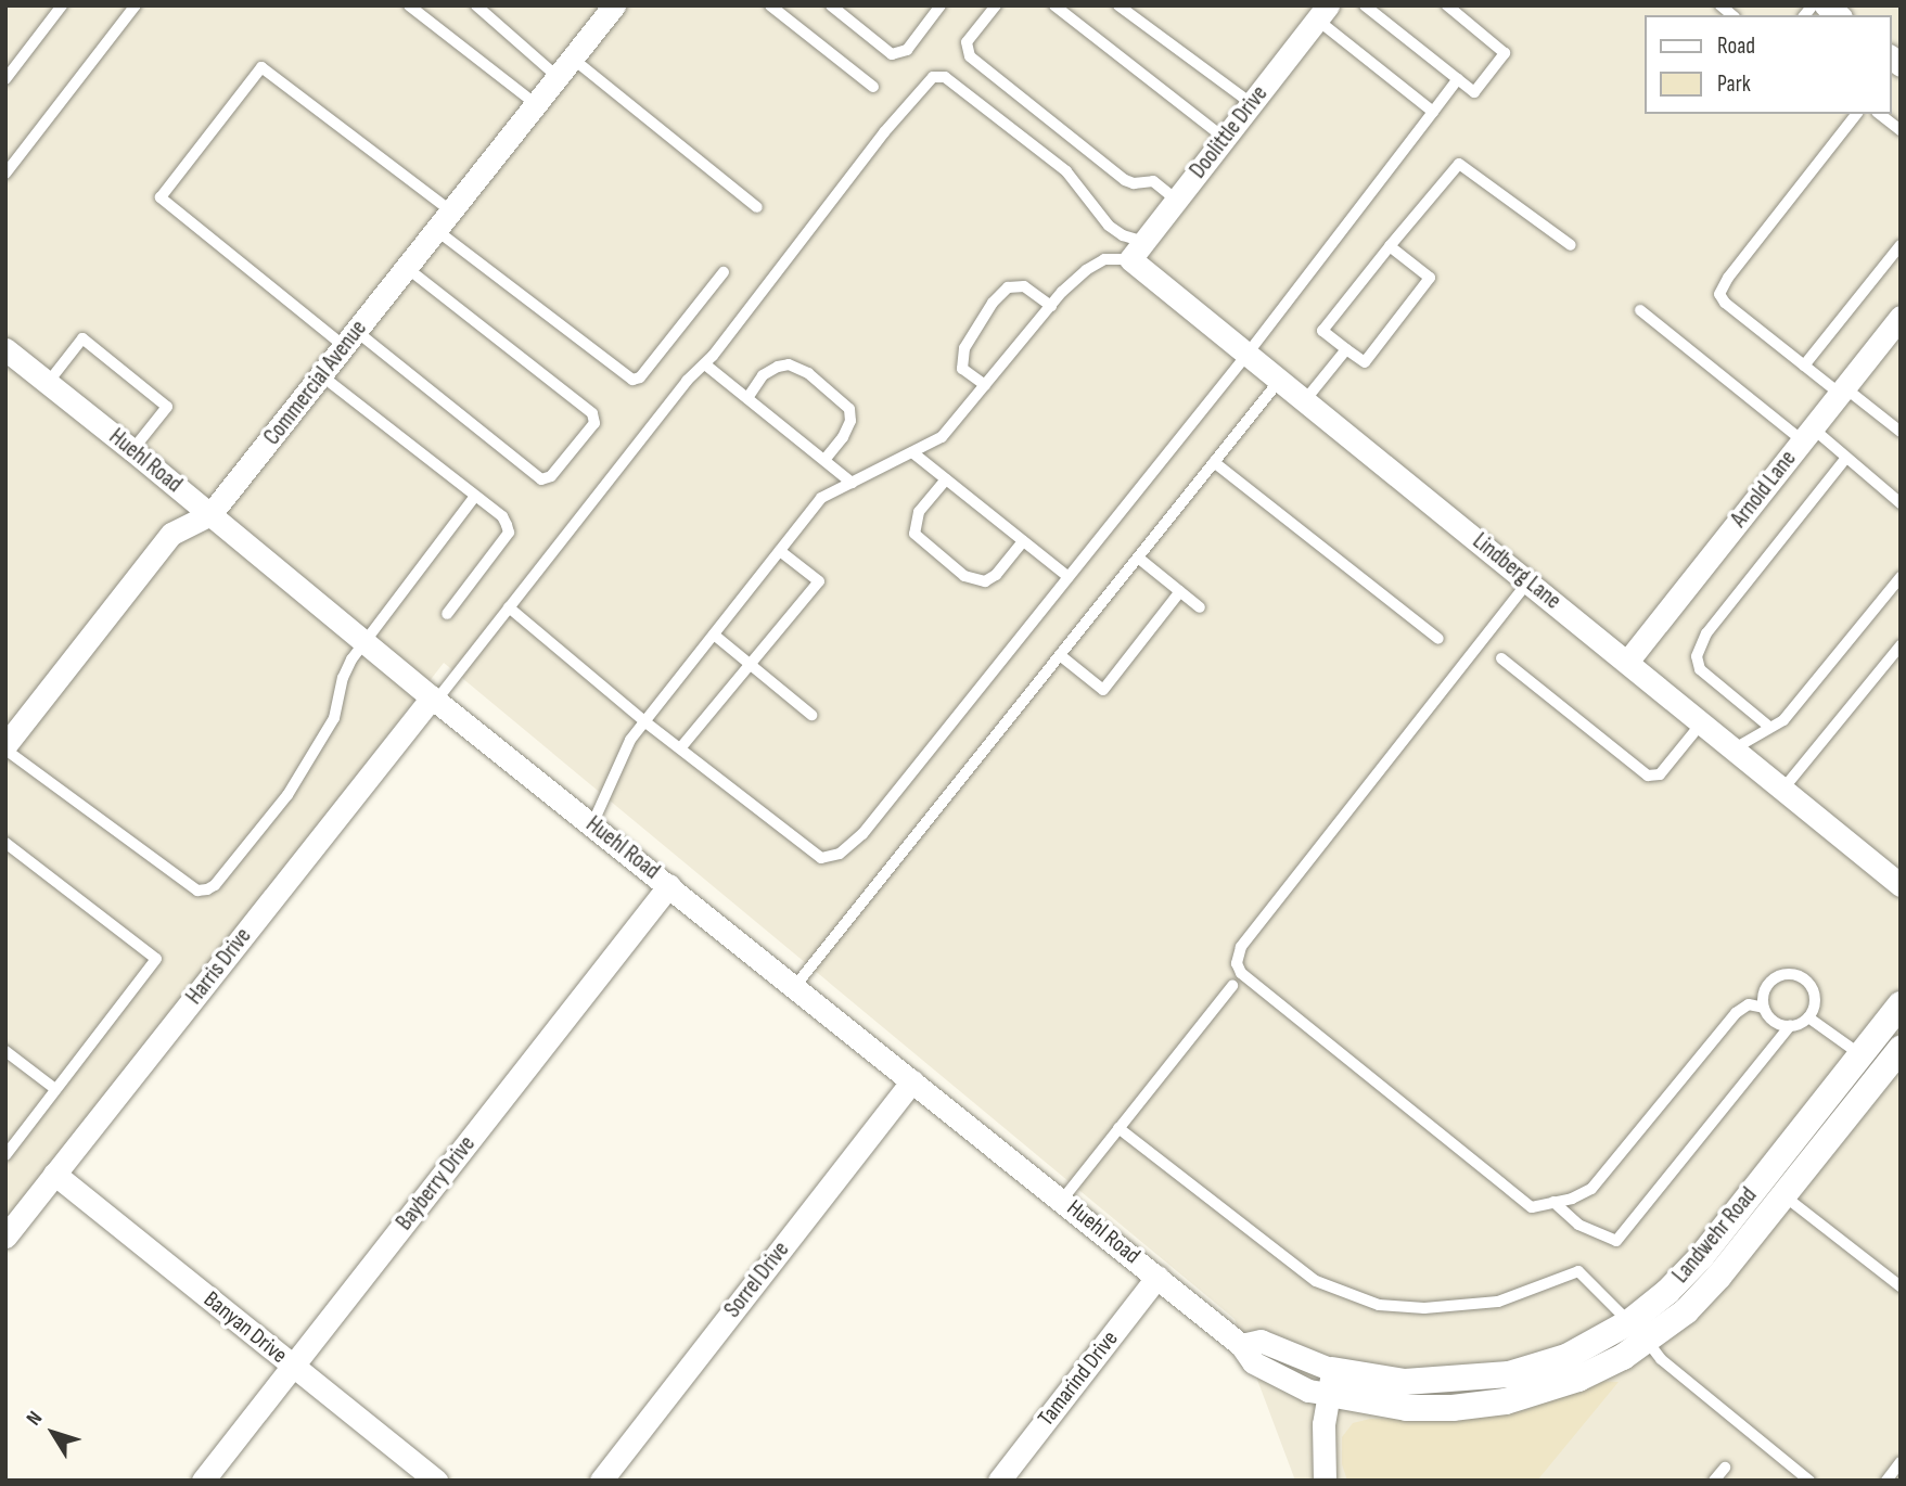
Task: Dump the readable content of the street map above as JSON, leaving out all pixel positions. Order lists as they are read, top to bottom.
{
  "streets": {
    "street": [
      "Doolittle Drive",
      "Commercial Avenue",
      "Huehl Road",
      "Arnold Lane",
      "Lindberg Lane",
      "Harris Drive",
      "Bayberry Drive",
      "Landwehr Road",
      "Sorrel Drive",
      "Banyan Drive",
      "Tamarind Drive"
    ]
  },
  "crossings": [
    ["Doolittle Drive", "Lindberg Lane"],
    ["Commercial Avenue", "Huehl Road"],
    ["Huehl Road", "Harris Drive"],
    ["Huehl Road", "Bayberry Drive"],
    ["Huehl Road", "Landwehr Road"],
    ["Huehl Road", "Sorrel Drive"],
    ["Huehl Road", "Tamarind Drive"],
    ["Arnold Lane", "Lindberg Lane"],
    ["Harris Drive", "Banyan Drive"],
    ["Bayberry Drive", "Banyan Drive"]
  ],
  "legend": ["Road", "Park"],
  "north": "top left"
}
